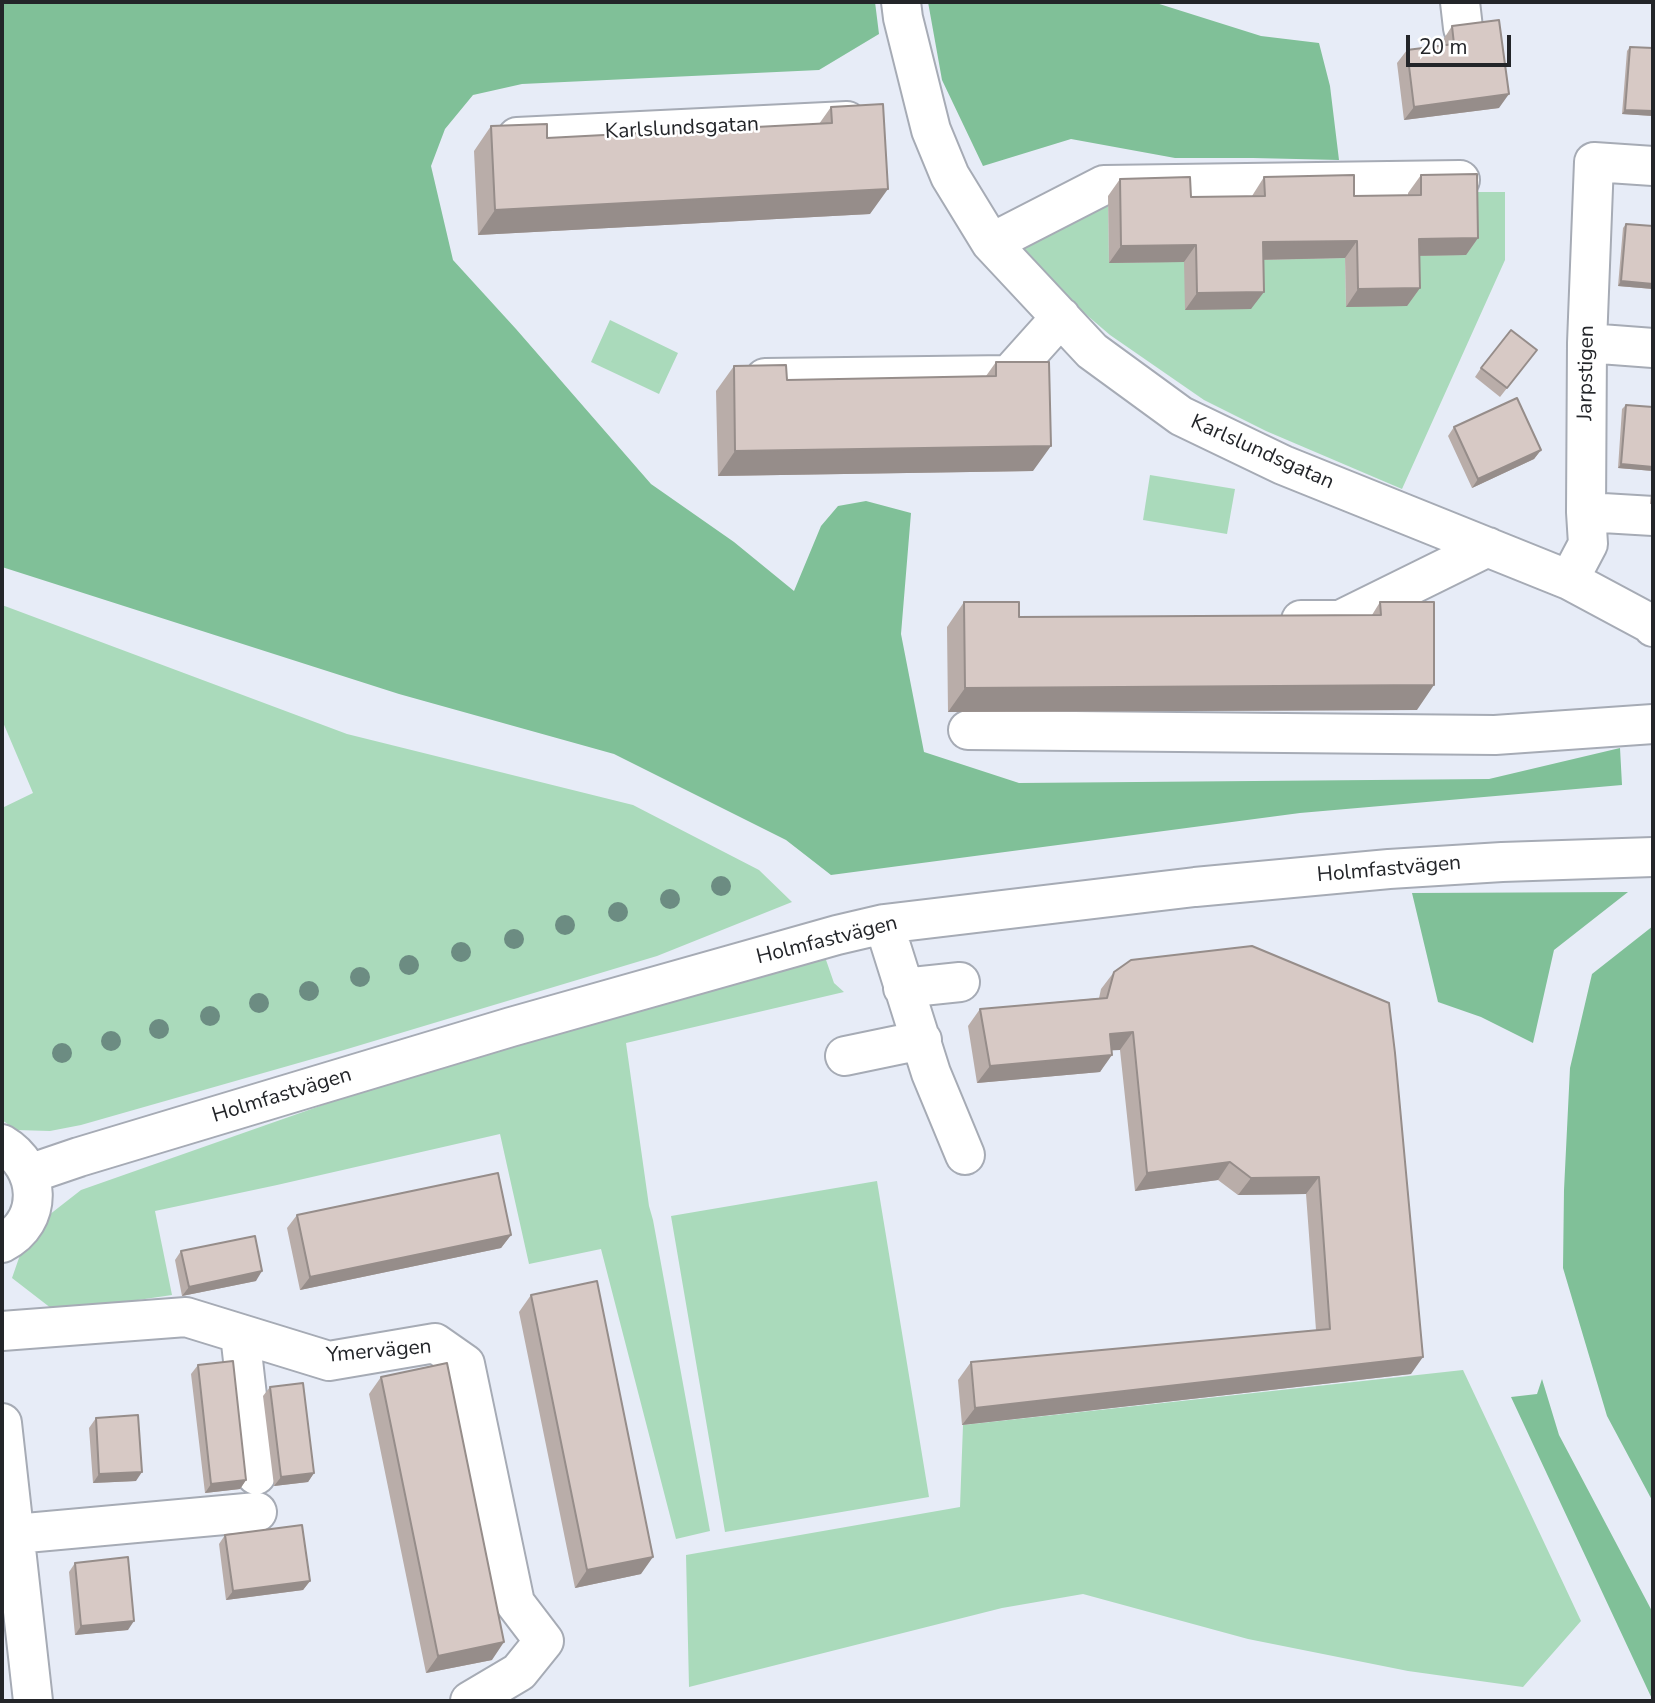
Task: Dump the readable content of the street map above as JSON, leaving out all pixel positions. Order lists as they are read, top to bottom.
{
  "streets": {
    "street": [
      "Karlslundsgatan",
      "Jarpstigen",
      "Holmfastvägen",
      "Ymervägen"
    ]
  },
  "crossings": [
    ["Karlslundsgatan", "Jarpstigen"]
  ],
  "scale_bar": "20 m"
}
